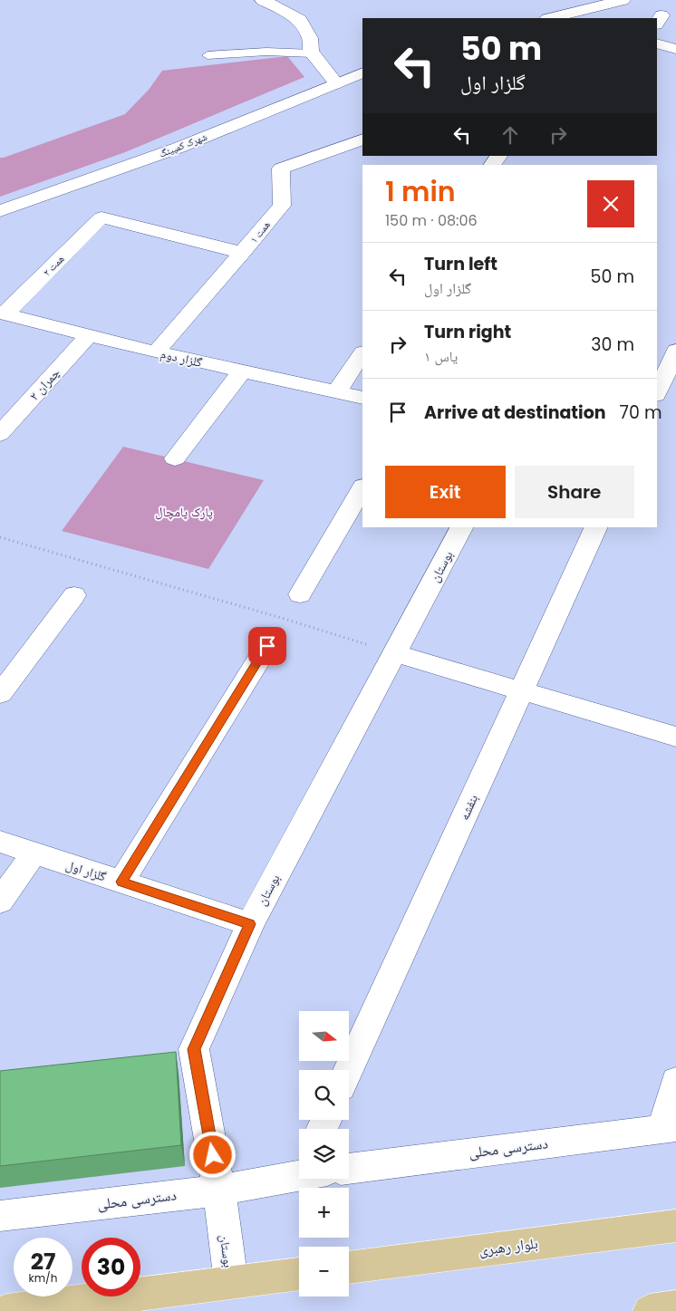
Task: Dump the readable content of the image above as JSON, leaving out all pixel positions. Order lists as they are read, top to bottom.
{
  "streets": {
    "main road": ["بلوار رهبری"],
    "street": [
      "شهرک کمپینگ",
      "همت ۱",
      "همت ۲",
      "گلزار دوم",
      "چمران ۲",
      "بوستان",
      "بنفشه",
      "گلزار اول",
      "دسترسی محلی"
    ]
  },
  "crossings": [
    ["همت ۱", "همت ۲"],
    ["همت ۱", "گلزار دوم"],
    ["همت ۲", "گلزار دوم"],
    ["گلزار دوم", "چمران ۲"],
    ["بوستان", "گلزار اول"],
    ["بوستان", "دسترسی محلی"]
  ],
  "parks": ["پارک پامچال"],
  "north": "right",
  "page": {
    "turn": ["50 m", "گلزار اول"],
    "heading": ["1 min", "150 m · 08:06"],
    "list": [
      {
        "name": "Turn left",
        "note": "گلزار اول",
        "value": "50 m"
      },
      {
        "name": "Turn right",
        "note": "یاس ۱",
        "value": "30 m"
      },
      {
        "name": "Arrive at destination",
        "value": "70 m"
      }
    ],
    "buttons": ["Exit", "Share"],
    "map_buttons": ["+", "−"],
    "speed": "27 km/h",
    "limit": "30"
  }
}
